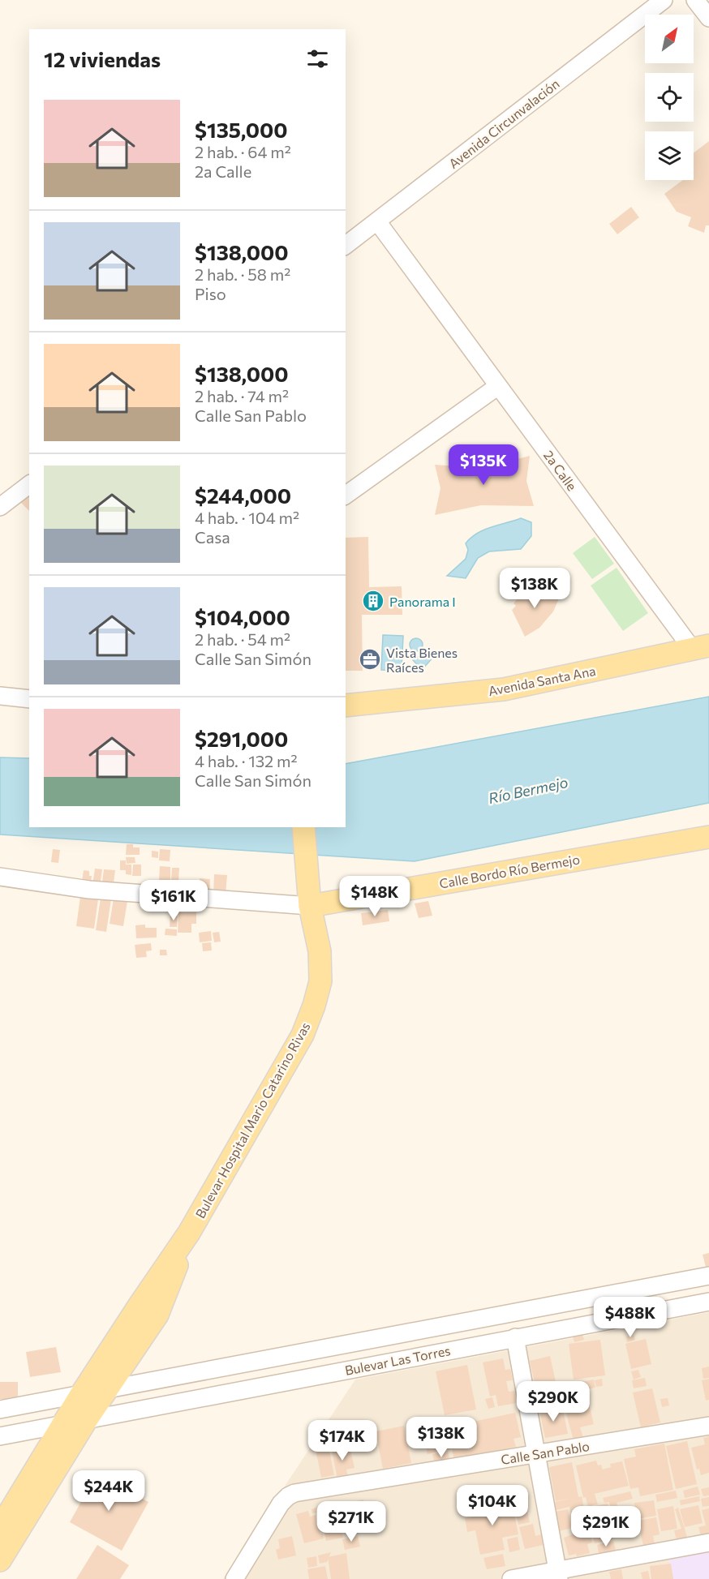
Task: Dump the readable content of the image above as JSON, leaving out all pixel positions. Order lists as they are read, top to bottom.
{
  "streets": {
    "main road": ["Avenida Santa Ana", "Calle Bordo Río Bermejo", "Bulevar Hospital Mario Catarino Rivas"],
    "street": [
      "Avenida Circunvalación",
      "2a Calle",
      "Bulevar Las Torres",
      "Calle San Pablo"
    ]
  },
  "crossings": [
    ["Avenida Circunvalación", "2a Calle"],
    ["2a Calle", "Avenida Santa Ana"],
    ["Calle Bordo Río Bermejo", "Bulevar Hospital Mario Catarino Rivas"],
    ["Bulevar Hospital Mario Catarino Rivas", "Bulevar Las Torres"]
  ],
  "water": ["Río Bermejo"],
  "places": {
    "building": ["Panorama I"],
    "office": ["Vista Bienes Raíces"]
  },
  "north": "top right",
  "page": {
    "heading": "12 viviendas",
    "list": [
      {
        "name": "$135,000",
        "note": "2 hab. · 64 m² · 2a Calle"
      },
      {
        "name": "$138,000",
        "note": "2 hab. · 58 m² · Piso"
      },
      {
        "name": "$138,000",
        "note": "2 hab. · 74 m² · Calle San Pablo"
      },
      {
        "name": "$244,000",
        "note": "4 hab. · 104 m² · Casa"
      },
      {
        "name": "$104,000",
        "note": "2 hab. · 54 m² · Calle San Simón"
      },
      {
        "name": "$291,000",
        "note": "4 hab. · 132 m² · Calle San Simón"
      }
    ],
    "price": [
      "$135K",
      "$138K",
      "$148K",
      "$161K",
      "$488K",
      "$290K",
      "$138K",
      "$174K",
      "$244K",
      "$104K",
      "$271K",
      "$291K"
    ]
  }
}
